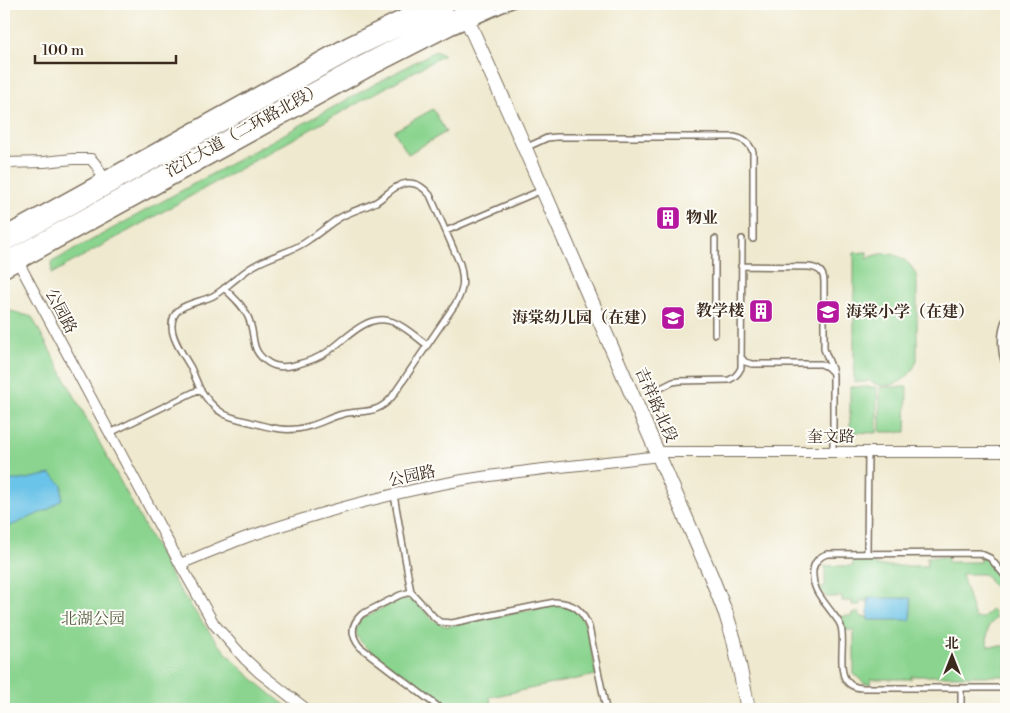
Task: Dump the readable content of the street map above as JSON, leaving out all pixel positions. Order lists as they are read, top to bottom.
{
  "streets": {
    "highway": ["沱江大道（二环路北段）"],
    "street": ["公园路", "吉祥路北段", "奎文路"]
  },
  "crossings": [
    ["沱江大道（二环路北段）", "公园路"],
    ["沱江大道（二环路北段）", "吉祥路北段"],
    ["公园路", "吉祥路北段"],
    ["公园路", "奎文路"],
    ["吉祥路北段", "奎文路"]
  ],
  "parks": ["北湖公园"],
  "places": {
    "building": ["物业", "教学楼"],
    "school or university": ["海棠小学（在建）", "海棠幼儿园（在建）"]
  },
  "scale_bar": "100 m",
  "north": "top"
}
